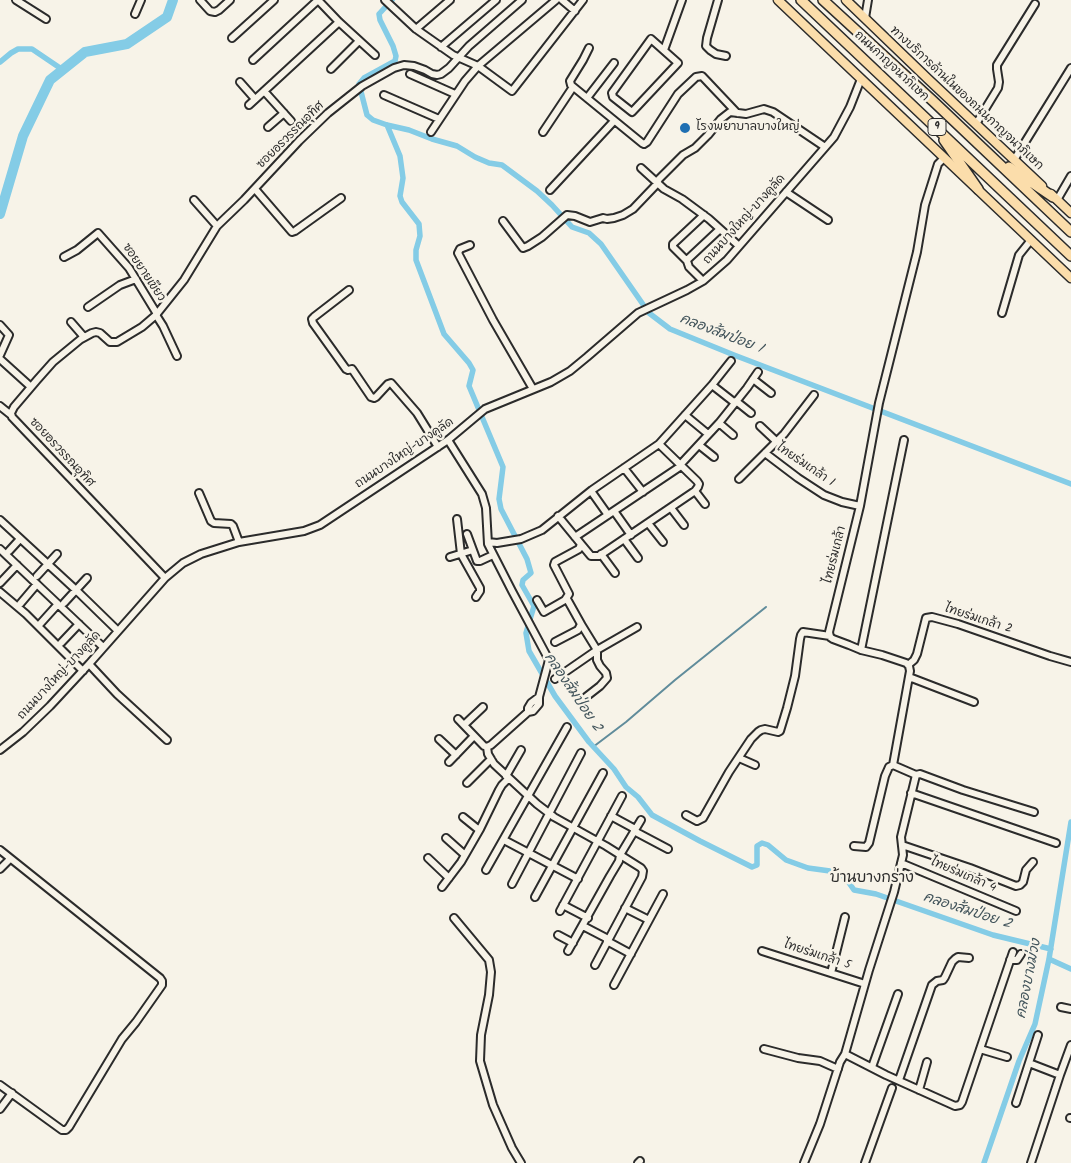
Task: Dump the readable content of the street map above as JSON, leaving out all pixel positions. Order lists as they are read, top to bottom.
{
  "streets": {
    "highway": ["ถนนกาญจนาภิเษก", "9"],
    "main road": ["ทางบริการด้านในของถนนกาญจนาภิเษก"],
    "street": [
      "ซอยอรวรรณอุทิศ",
      "ถนนบางใหญ่-บางคูลัด",
      "ซอยยายเขียว",
      "ไทยร่มเกล้า 1",
      "ไทยร่มเกล้า",
      "ไทยร่มเกล้า 2",
      "ไทยร่มเกล้า 4",
      "ไทยร่มเกล้า 5"
    ]
  },
  "crossings": [
    ["ซอยอรวรรณอุทิศ", "ถนนบางใหญ่-บางคูลัด"],
    ["ซอยอรวรรณอุทิศ", "ซอยยายเขียว"],
    ["ไทยร่มเกล้า 1", "ไทยร่มเกล้า"]
  ],
  "districts": ["บ้านบางกร่าง"],
  "water": ["คลองส้มป่อย 1", "คลองส้มป่อย 2", "คลองบางม่วง"],
  "places": ["โรงพยาบาลบางใหญ่"]
}
